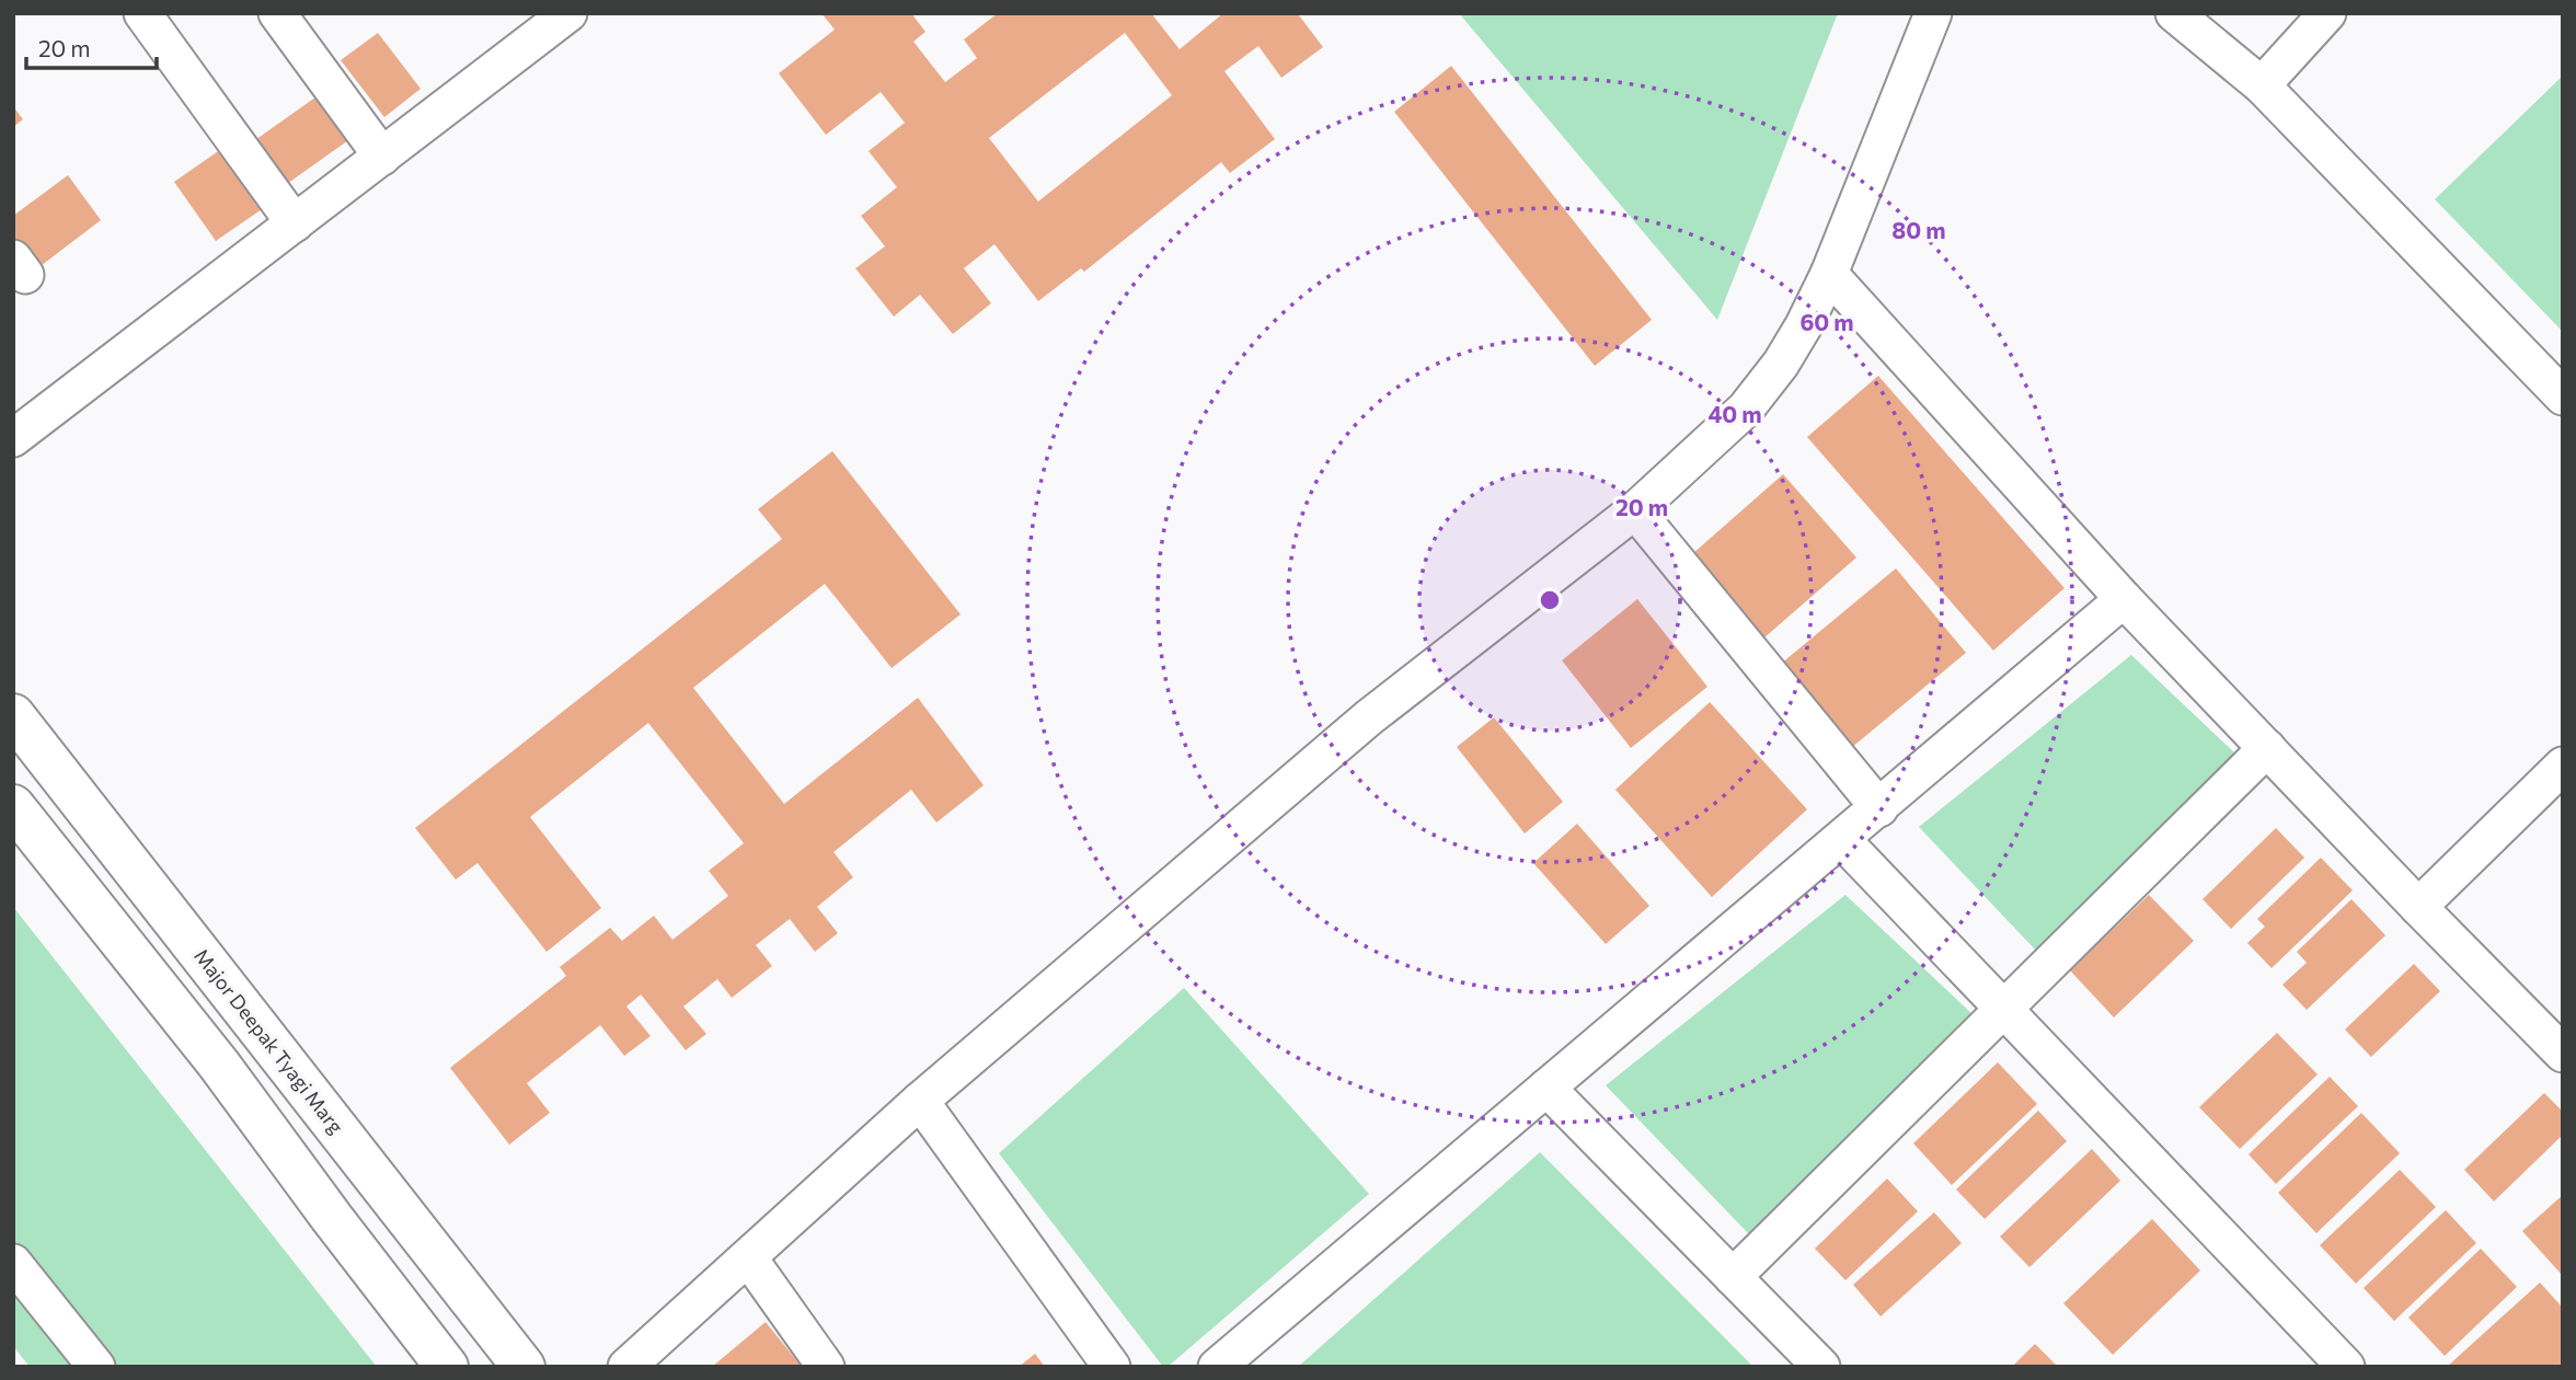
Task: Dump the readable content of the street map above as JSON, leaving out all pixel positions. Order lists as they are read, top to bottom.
{
  "streets": {
    "street": ["Major Deepak Tyagi Marg"]
  },
  "scale_bar": "20 m",
  "rings": [
    "80 m",
    "60 m",
    "40 m",
    "20 m"
  ]
}
